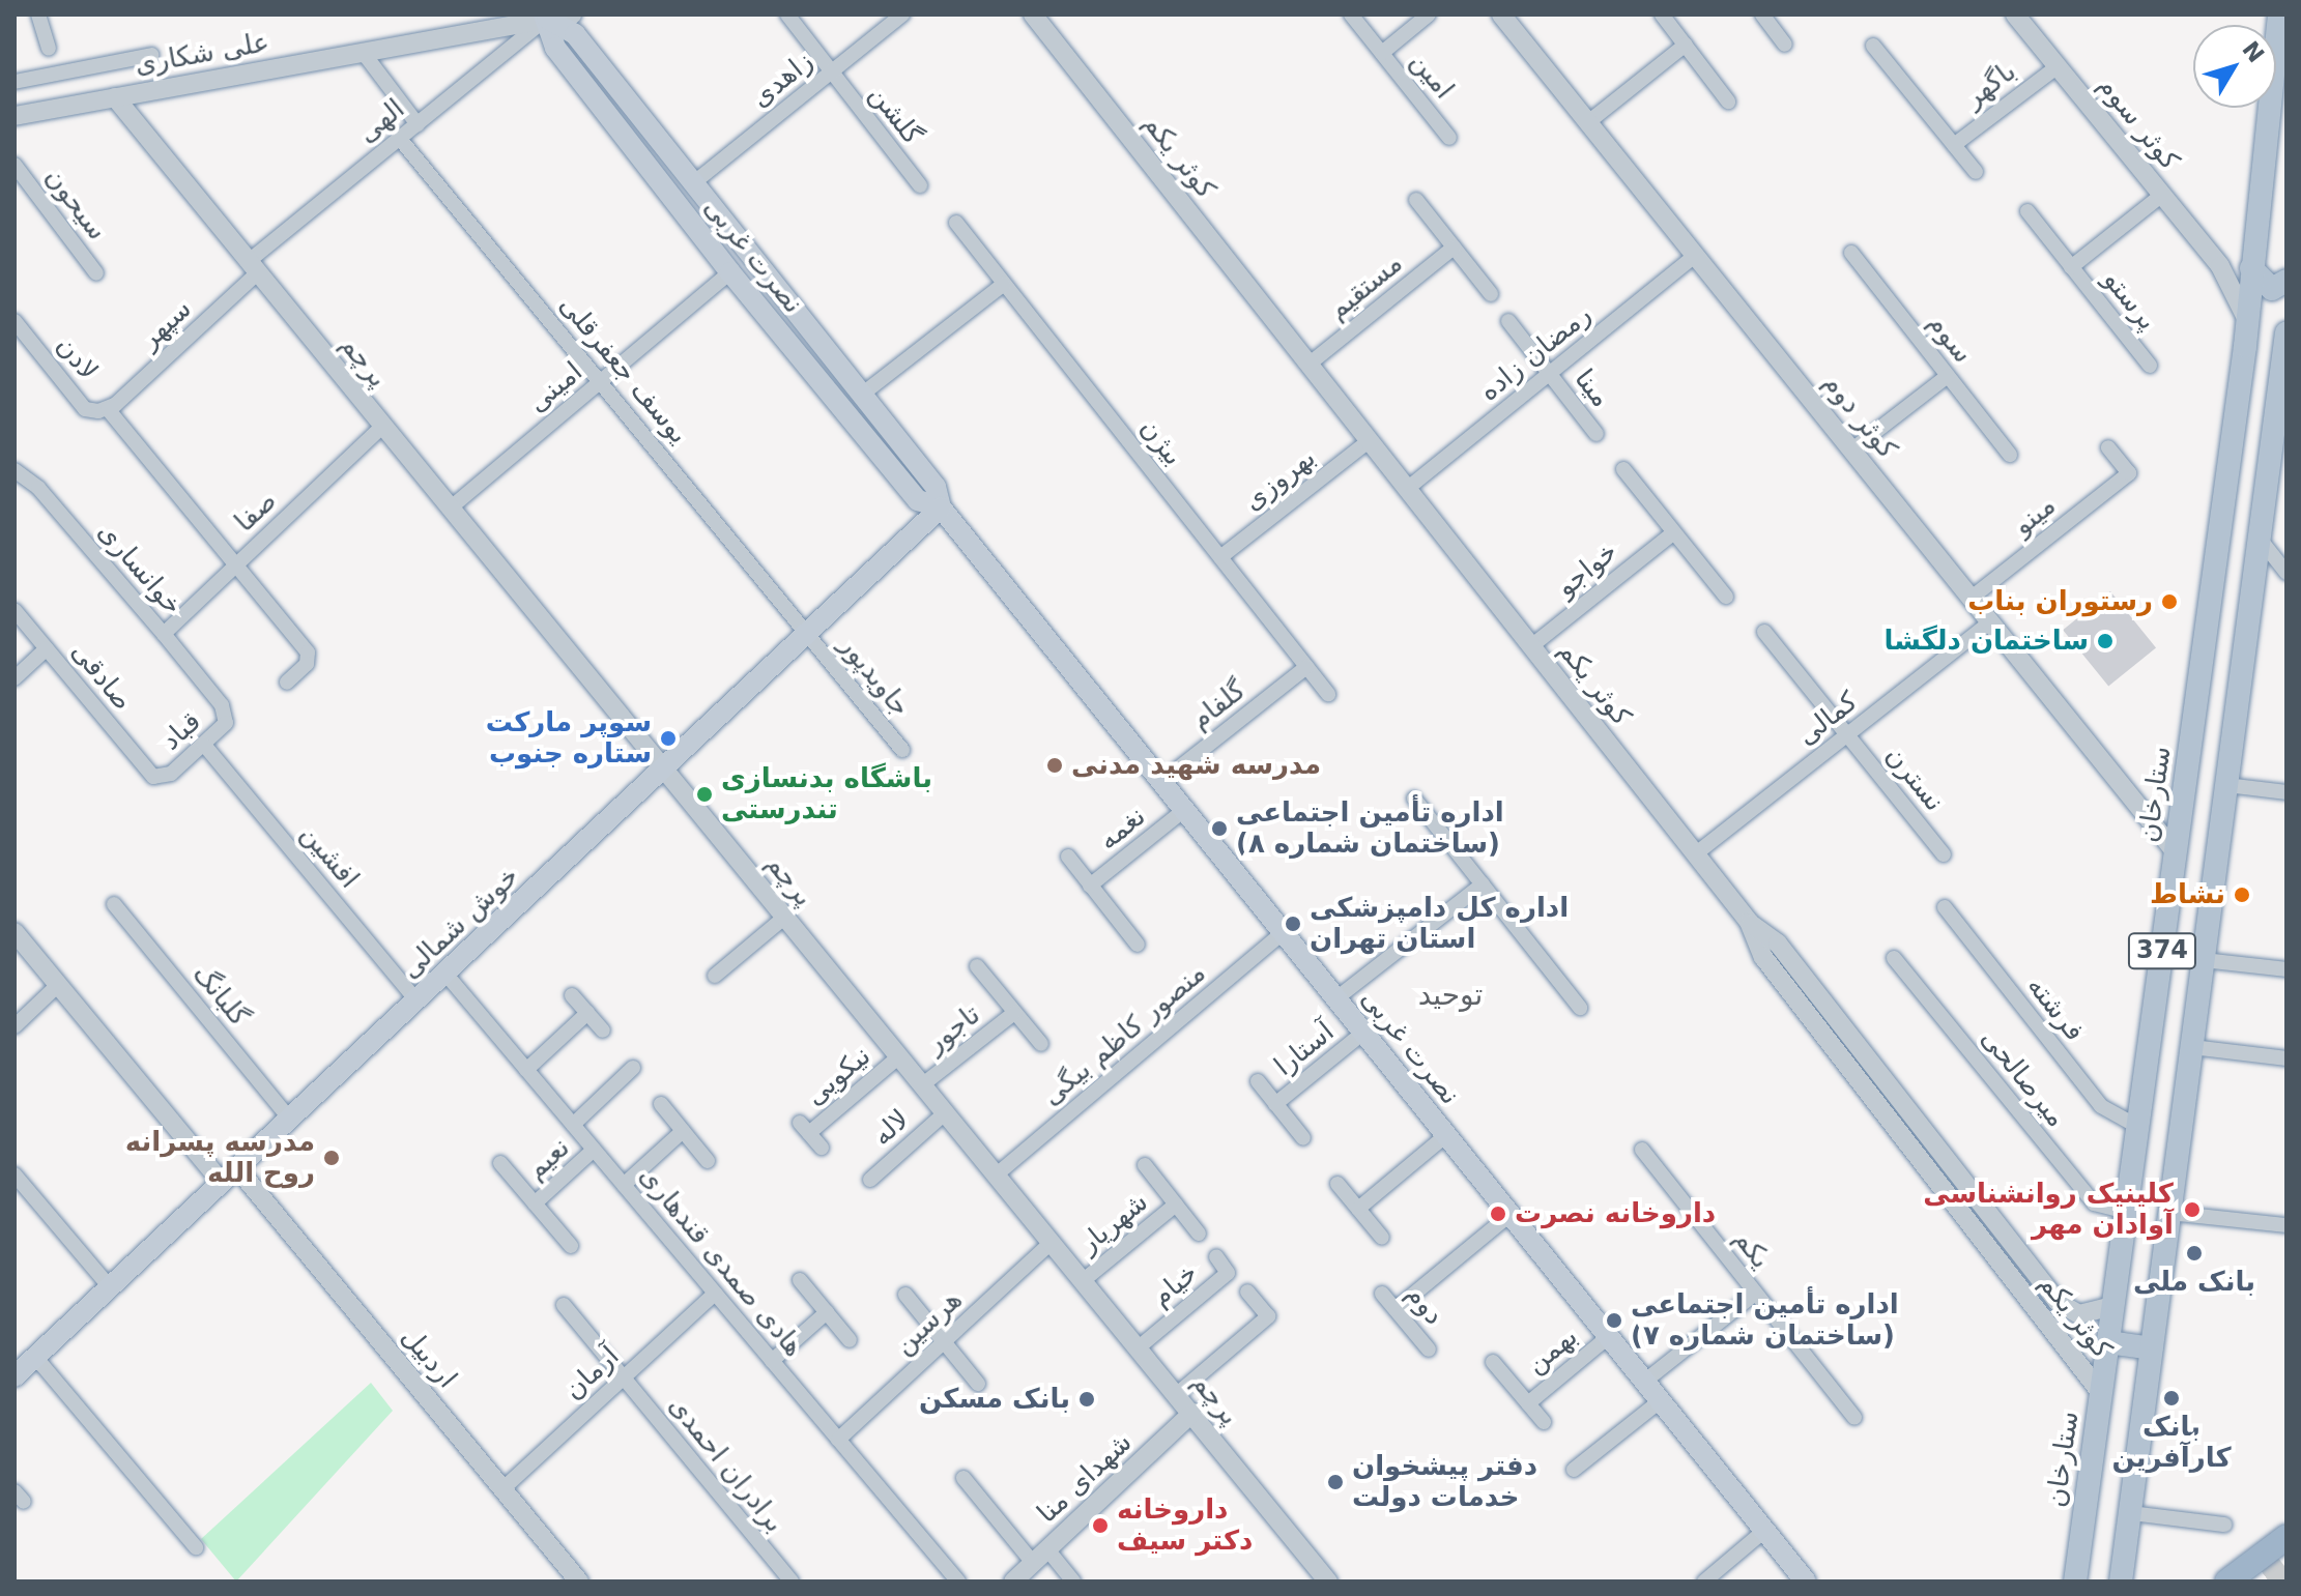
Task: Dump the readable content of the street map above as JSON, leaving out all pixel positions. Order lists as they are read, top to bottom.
{
  "streets": {
    "main road": [
      "نصرت غربی",
      "ستارخان",
      "خوش شمالی",
      "374"
    ],
    "street": [
      "علی شکاری",
      "امین",
      "زاهدی",
      "باگهر",
      "گلشن",
      "الهی",
      "کوثر سوم",
      "کوثر یکم",
      "سیحون",
      "مستقیم",
      "پرستو",
      "سپهر",
      "سوم",
      "رمضان زاده",
      "لادن",
      "پرچم",
      "یوسف جعفرقلی",
      "امینی",
      "مینا",
      "کوثر دوم",
      "بیژن",
      "بهروزی",
      "صفا",
      "مینو",
      "خوانساری",
      "خواجو",
      "صادقی",
      "جاویدپور",
      "گلفام",
      "کمالی",
      "قباد",
      "نسترن",
      "نغمه",
      "افشین",
      "گلبانگ",
      "فرشته",
      "تاجور",
      "منصور کاظم بیگی",
      "آستارا",
      "نیکویی",
      "میرصالحی",
      "لاله",
      "نعیم",
      "شهریار",
      "یکم",
      "هادی صمدی قندهاری",
      "خیام",
      "دوم",
      "هرسین",
      "بهمن",
      "اردبیل",
      "آرمان",
      "برادران احمدی",
      "شهدای منا"
    ]
  },
  "crossings": [
    ["علی شکاری", "الهی"],
    ["علی شکاری", "نصرت غربی"],
    ["علی شکاری", "پرچم"],
    ["زاهدی", "گلشن"],
    ["زاهدی", "نصرت غربی"],
    ["باگهر", "کوثر سوم"],
    ["الهی", "نصرت غربی"],
    ["الهی", "سپهر"],
    ["الهی", "پرچم"],
    ["الهی", "یوسف جعفرقلی"],
    ["کوثر سوم", "پرستو"],
    ["کوثر سوم", "ستارخان"],
    ["کوثر یکم", "مستقیم"],
    ["کوثر یکم", "رمضان زاده"],
    ["کوثر یکم", "بهروزی"],
    ["کوثر یکم", "خواجو"],
    ["کوثر یکم", "کمالی"],
    ["کوثر یکم", "ستارخان"],
    ["نصرت غربی", "امینی"],
    ["نصرت غربی", "گلفام"],
    ["نصرت غربی", "نغمه"],
    ["نصرت غربی", "خوش شمالی"],
    ["نصرت غربی", "منصور کاظم بیگی"],
    ["نصرت غربی", "آستارا"],
    ["نصرت غربی", "بهمن"],
    ["سپهر", "لادن"],
    ["سپهر", "پرچم"],
    ["رمضان زاده", "مینا"],
    ["رمضان زاده", "کوثر دوم"],
    ["پرچم", "امینی"],
    ["پرچم", "صفا"],
    ["پرچم", "خوش شمالی"],
    ["پرچم", "تاجور"],
    ["پرچم", "منصور کاظم بیگی"],
    ["پرچم", "نیکویی"],
    ["پرچم", "لاله"],
    ["پرچم", "شهریار"],
    ["پرچم", "خیام"],
    ["پرچم", "هرسین"],
    ["پرچم", "شهدای منا"],
    ["یوسف جعفرقلی", "امینی"],
    ["یوسف جعفرقلی", "جاویدپور"],
    ["یوسف جعفرقلی", "خوش شمالی"],
    ["کوثر دوم", "مینو"],
    ["کوثر دوم", "کمالی"],
    ["کوثر دوم", "ستارخان"],
    ["بیژن", "بهروزی"],
    ["بیژن", "گلفام"],
    ["صفا", "خوانساری"],
    ["خوانساری", "قباد"],
    ["صادقی", "قباد"],
    ["جاویدپور", "خوش شمالی"],
    ["کمالی", "نسترن"],
    ["قباد", "افشین"],
    ["ستارخان", "فرشته"],
    ["ستارخان", "میرصالحی"],
    ["افشین", "خوش شمالی"],
    ["خوش شمالی", "گلبانگ"],
    ["خوش شمالی", "هادی صمدی قندهاری"],
    ["خوش شمالی", "اردبیل"],
    ["نعیم", "هادی صمدی قندهاری"],
    ["هادی صمدی قندهاری", "هرسین"],
    ["هادی صمدی قندهاری", "آرمان"],
    ["اردبیل", "آرمان"],
    ["آرمان", "برادران احمدی"]
  ],
  "districts": ["توحید"],
  "places": [
    "رستوران بناب",
    "ساختمان دلگشا",
    "سوپر مارکت ستاره جنوب",
    "مدرسه شهید مدنی",
    "باشگاه بدنسازی تندرستی",
    "اداره تأمین اجتماعی (ساختمان شماره ۸)",
    "نشاط",
    "اداره کل دامپزشکی استان تهران",
    "مدرسه پسرانه روح الله",
    "کلینیک روانشناسی آوادان مهر",
    "داروخانه نصرت",
    "بانک ملی",
    "اداره تأمین اجتماعی (ساختمان شماره ۷)",
    "بانک کارآفرین",
    "بانک مسکن",
    "دفتر پیشخوان خدمات دولت",
    "داروخانه دکتر سیف"
  ],
  "north": "top right"
}
